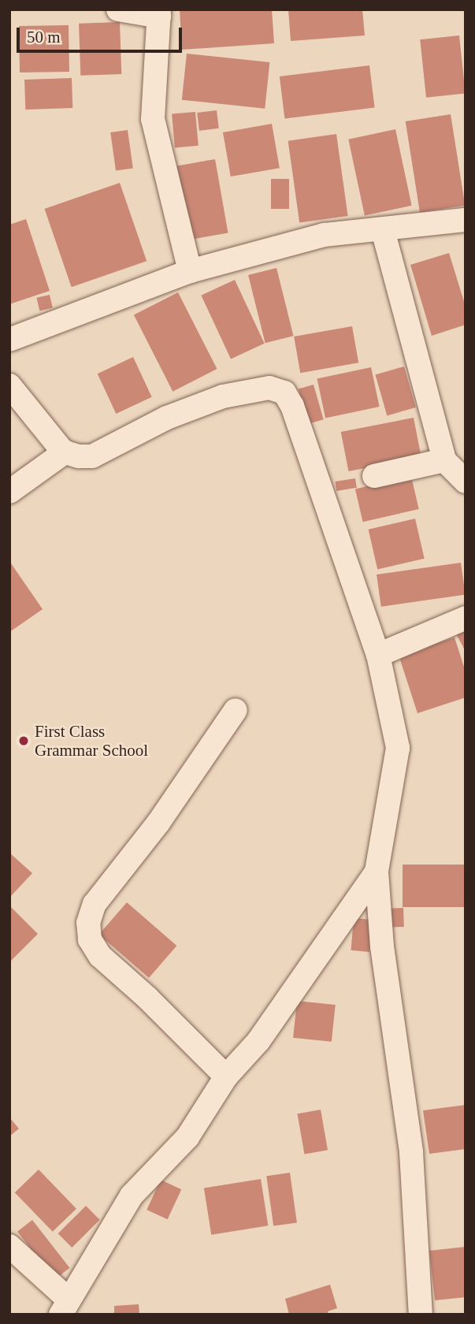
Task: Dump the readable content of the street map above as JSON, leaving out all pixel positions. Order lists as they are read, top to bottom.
{
  "places": ["First Class Grammar School"],
  "scale_bar": "50 m"
}
